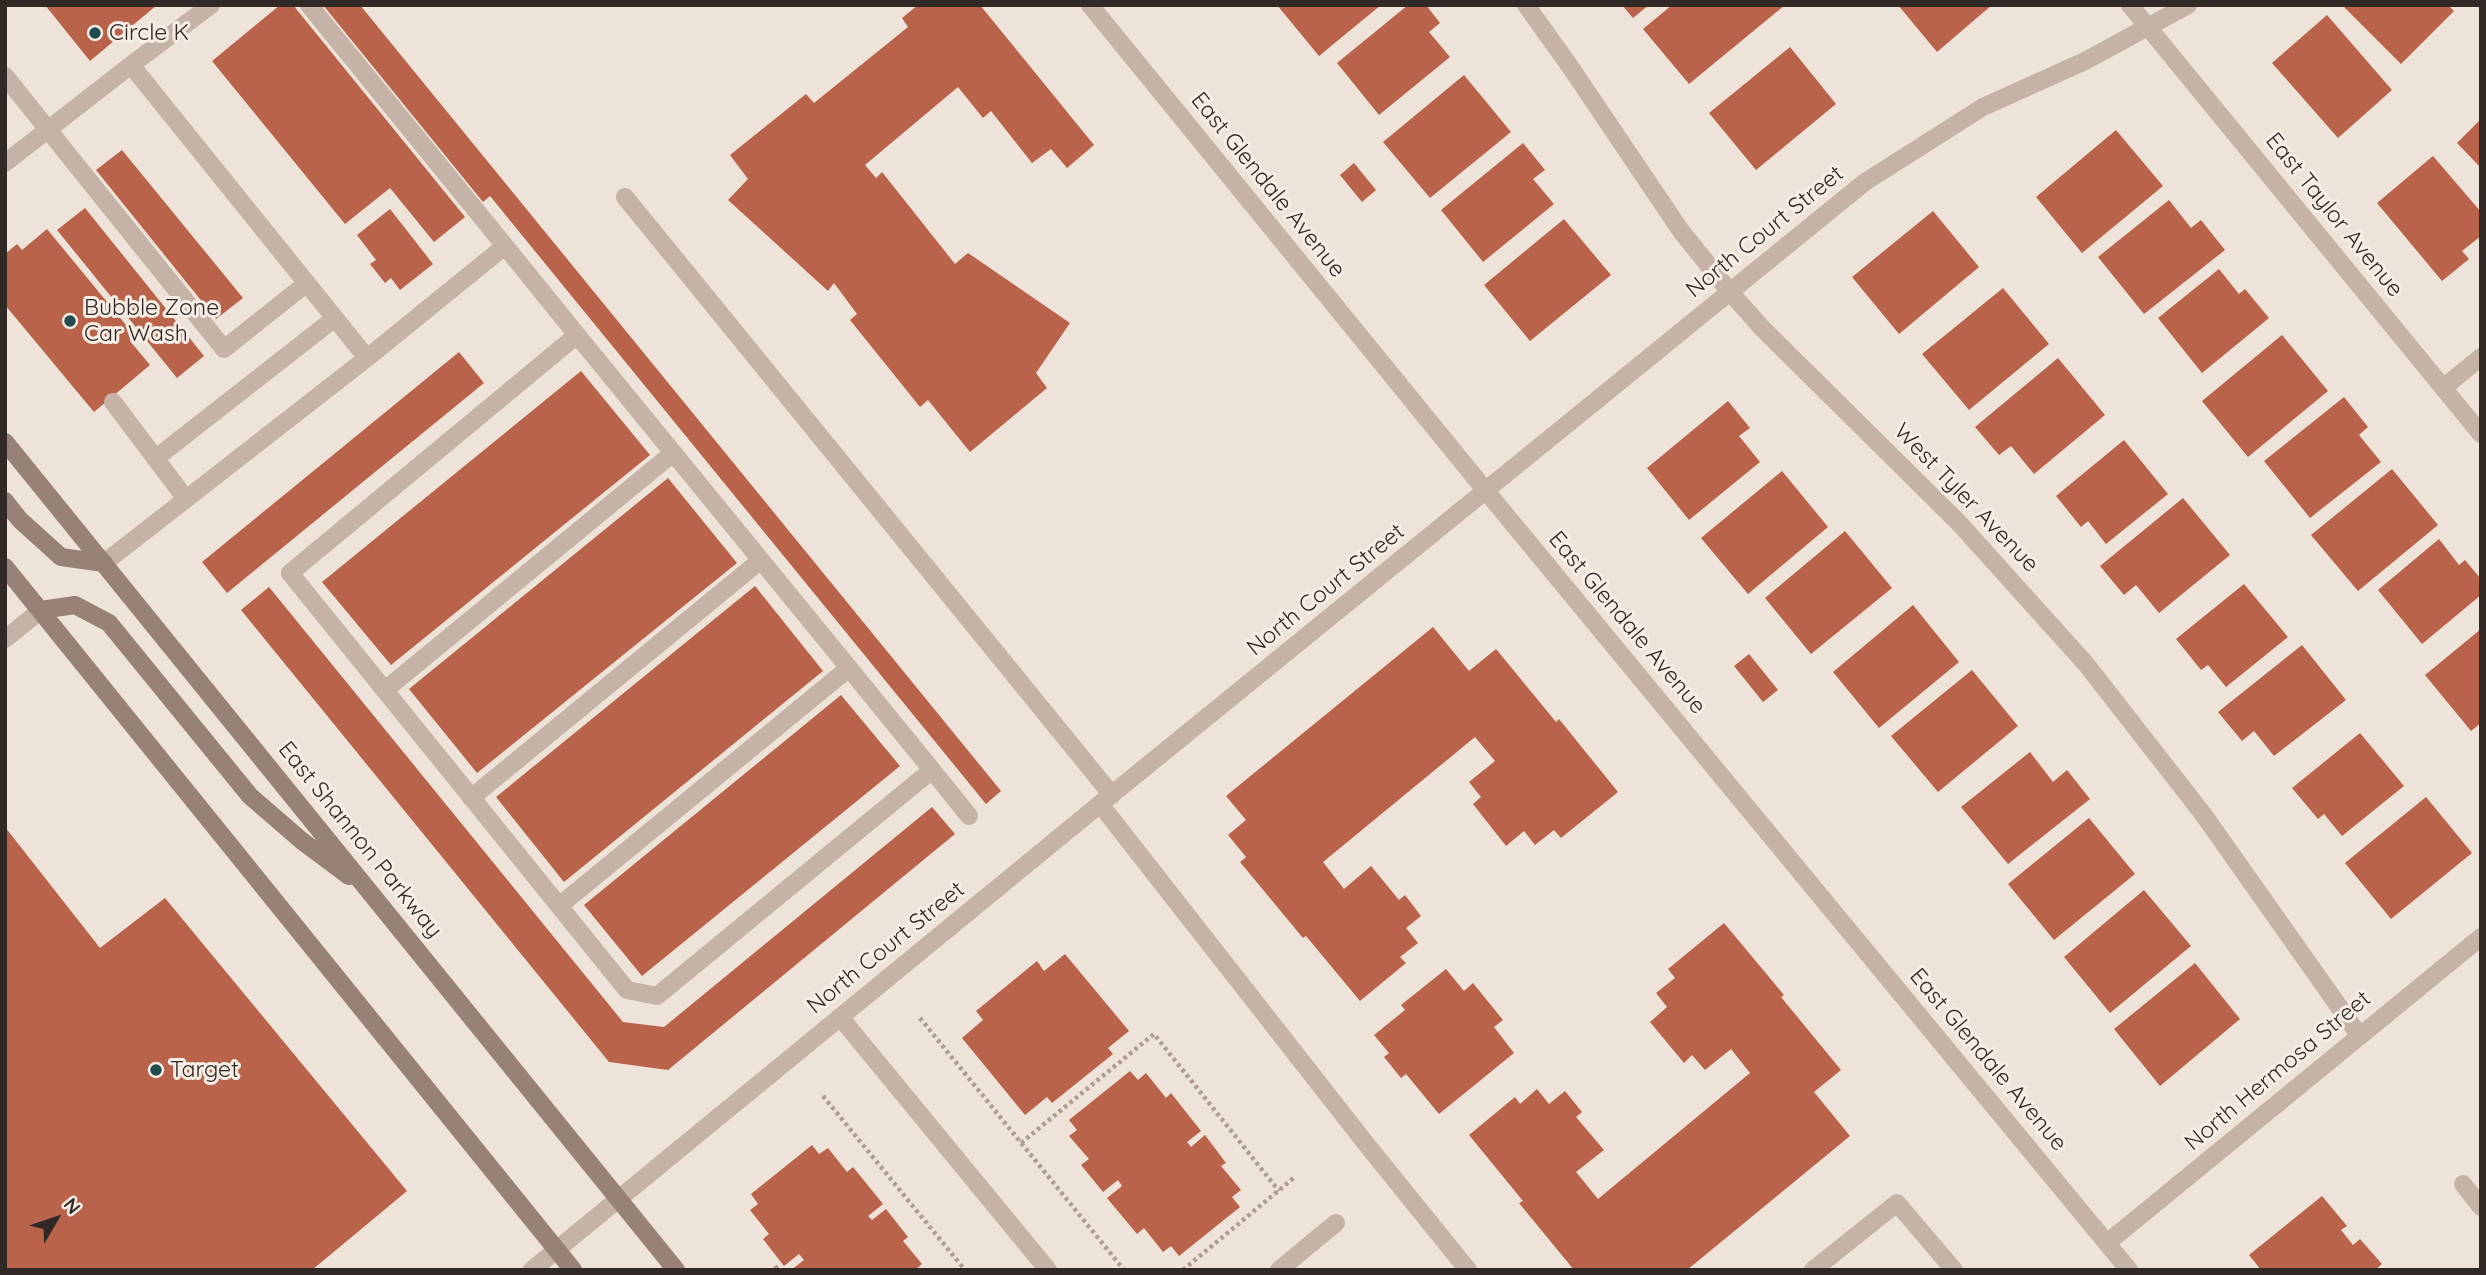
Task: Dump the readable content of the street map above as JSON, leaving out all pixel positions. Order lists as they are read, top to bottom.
{
  "streets": {
    "street": [
      "East Glendale Avenue",
      "East Taylor Avenue",
      "North Court Street",
      "West Tyler Avenue",
      "East Shannon Parkway",
      "North Hermosa Street"
    ]
  },
  "crossings": [
    ["East Glendale Avenue", "North Court Street"],
    ["East Glendale Avenue", "North Hermosa Street"],
    ["East Taylor Avenue", "North Court Street"],
    ["North Court Street", "West Tyler Avenue"],
    ["North Court Street", "East Shannon Parkway"],
    ["West Tyler Avenue", "North Hermosa Street"]
  ],
  "places": ["Circle K", "Bubble Zone Car Wash", "Target"],
  "north": "top right"
}
